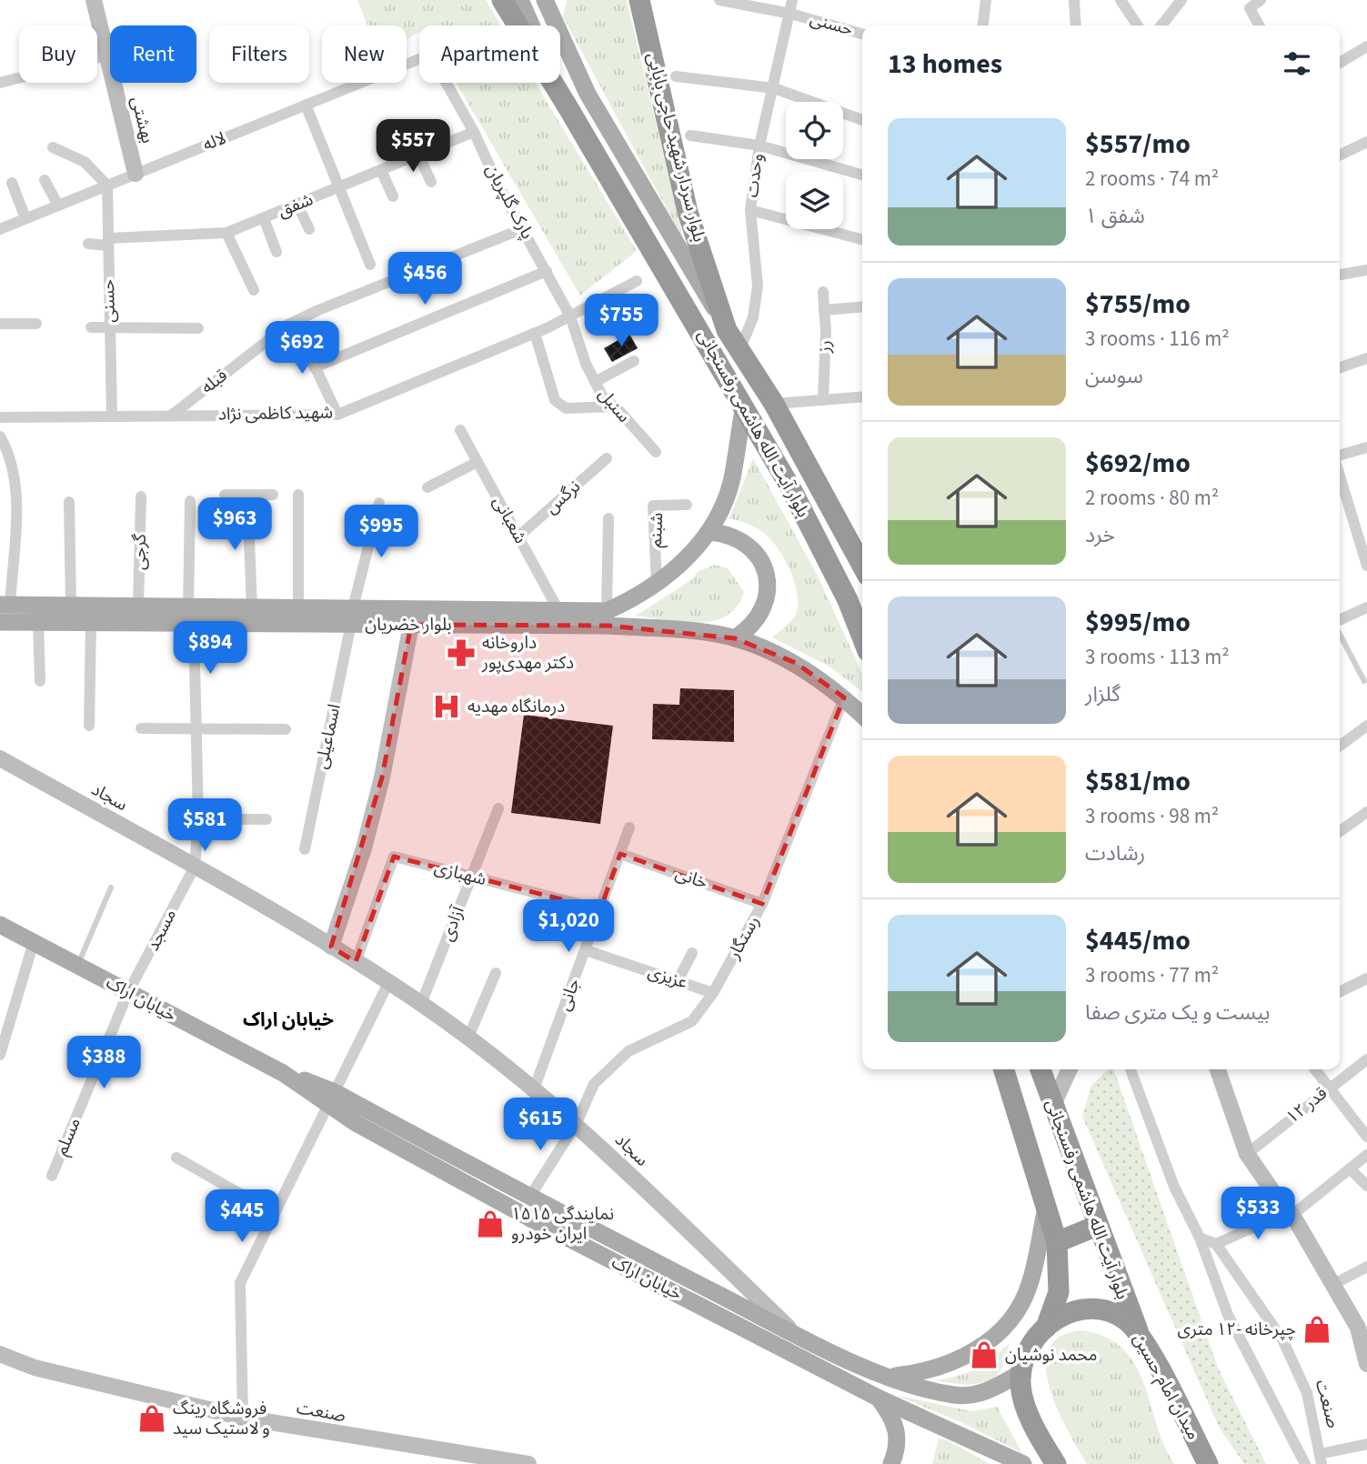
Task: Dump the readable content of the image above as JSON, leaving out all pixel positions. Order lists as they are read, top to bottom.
{
  "streets": {
    "highway": ["بلوار سردار شهید حاجی بابایی", "بلوار آیت الله هاشمی رفسنجانی", "میدان امام حسین"],
    "main road": ["بلوار خضریان", "خیابان اراک"],
    "street": [
      "حسنی",
      "بهشتی",
      "لاله",
      "وحدت",
      "پارک گلپریان",
      "شفق",
      "رز",
      "قبله",
      "سنبل",
      "شهید کاظمی نژاد",
      "نرگس",
      "شعبانی",
      "شبنم",
      "گرجی",
      "اسماعیلی",
      "سجاد",
      "شهبازی",
      "خانی",
      "آزادی",
      "مسجد",
      "رستگار",
      "عزیزی",
      "جانی",
      "قدر ۱۲",
      "مسلم",
      "صنعت"
    ]
  },
  "crossings": [
    ["حسنی", "لاله"],
    ["حسنی", "وحدت"],
    ["حسنی", "شفق"],
    ["حسنی", "شهید کاظمی نژاد"],
    ["بهشتی", "لاله"],
    ["بلوار سردار شهید حاجی بابایی", "بلوار آیت الله هاشمی رفسنجانی"],
    ["وحدت", "بلوار آیت الله هاشمی رفسنجانی"],
    ["پارک گلپریان", "شفق"],
    ["پارک گلپریان", "قبله"],
    ["پارک گلپریان", "سنبل"],
    ["پارک گلپریان", "شهید کاظمی نژاد"],
    ["قبله", "شهید کاظمی نژاد"],
    ["سنبل", "شهید کاظمی نژاد"],
    ["بلوار آیت الله هاشمی رفسنجانی", "بلوار خضریان"],
    ["بلوار آیت الله هاشمی رفسنجانی", "میدان امام حسین"],
    ["نرگس", "شعبانی"],
    ["شعبانی", "بلوار خضریان"],
    ["شبنم", "بلوار خضریان"],
    ["گرجی", "بلوار خضریان"],
    ["بلوار خضریان", "اسماعیلی"],
    ["بلوار خضریان", "رستگار"],
    ["سجاد", "شهبازی"],
    ["سجاد", "آزادی"],
    ["سجاد", "مسجد"],
    ["سجاد", "رستگار"],
    ["سجاد", "جانی"],
    ["سجاد", "خیابان اراک"],
    ["شهبازی", "آزادی"],
    ["شهبازی", "جانی"],
    ["خانی", "رستگار"],
    ["خانی", "جانی"],
    ["مسجد", "خیابان اراک"],
    ["مسجد", "مسلم"],
    ["رستگار", "عزیزی"],
    ["رستگار", "خیابان اراک"],
    ["عزیزی", "جانی"],
    ["خیابان اراک", "مسلم"],
    ["خیابان اراک", "میدان امام حسین"]
  ],
  "districts": ["خیابان اراک"],
  "places": {
    "pharmacy": ["داروخانه دکتر مهدی‌پور"],
    "hospital": ["درمانگاه مهدیه"],
    "shop": [
      "نمایندگی ۱۵۱۵ ایران خودرو",
      "چپرخانه -١٢ مترى",
      "محمد نوشیان",
      "فروشگاه رینگ و لاستیک سید"
    ]
  },
  "page": {
    "chip": [
      "Buy",
      "Rent",
      "Filters",
      "New",
      "Apartment"
    ],
    "heading": "13 homes",
    "list": [
      {
        "name": "$557/mo",
        "note": "2 rooms · 74 m² · شفق ۱"
      },
      {
        "name": "$755/mo",
        "note": "3 rooms · 116 m² · سوسن"
      },
      {
        "name": "$692/mo",
        "note": "2 rooms · 80 m² · خرد"
      },
      {
        "name": "$995/mo",
        "note": "3 rooms · 113 m² · گلزار"
      },
      {
        "name": "$581/mo",
        "note": "3 rooms · 98 m² · رشادت"
      },
      {
        "name": "$445/mo",
        "note": "3 rooms · 77 m² · بیست و یک متری صفا"
      }
    ],
    "price": [
      "$557",
      "$456",
      "$755",
      "$692",
      "$963",
      "$995",
      "$894",
      "$581",
      "$1,020",
      "$388",
      "$615",
      "$533",
      "$445"
    ]
  }
}
